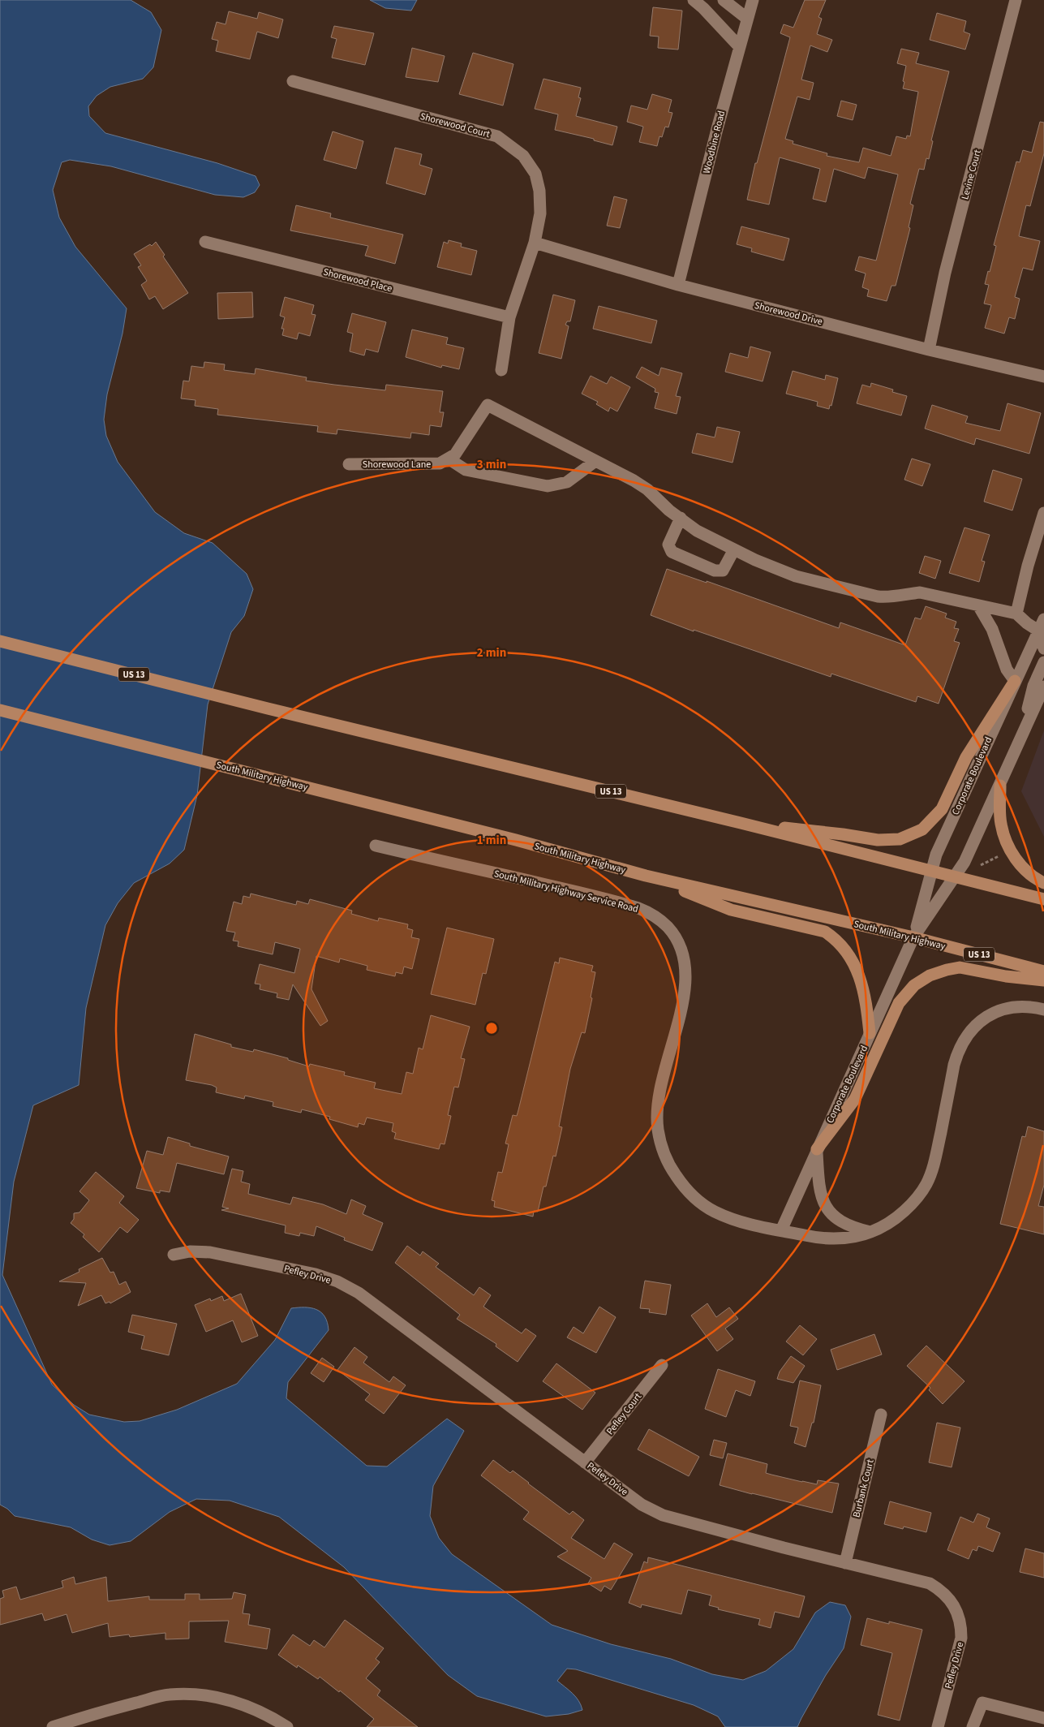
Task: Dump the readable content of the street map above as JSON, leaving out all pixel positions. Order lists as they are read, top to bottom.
{
  "streets": {
    "main road": ["US 13", "South Military Highway"],
    "street": [
      "Shorewood Court",
      "Woodbine Road",
      "Levine Court",
      "Shorewood Place",
      "Shorewood Drive",
      "Shorewood Lane",
      "Corporate Boulevard",
      "South Military Highway Service Road",
      "Pefley Drive",
      "Pefley Court",
      "Burbank Court"
    ]
  },
  "crossings": [
    ["Shorewood Court", "Shorewood Drive"],
    ["Woodbine Road", "Shorewood Drive"],
    ["Levine Court", "Shorewood Drive"],
    ["US 13", "Corporate Boulevard"],
    ["South Military Highway", "Corporate Boulevard"],
    ["Corporate Boulevard", "South Military Highway Service Road"],
    ["Pefley Drive", "Pefley Court"],
    ["Pefley Drive", "Burbank Court"]
  ],
  "rings": ["3 min", "2 min", "1 min"]
}
